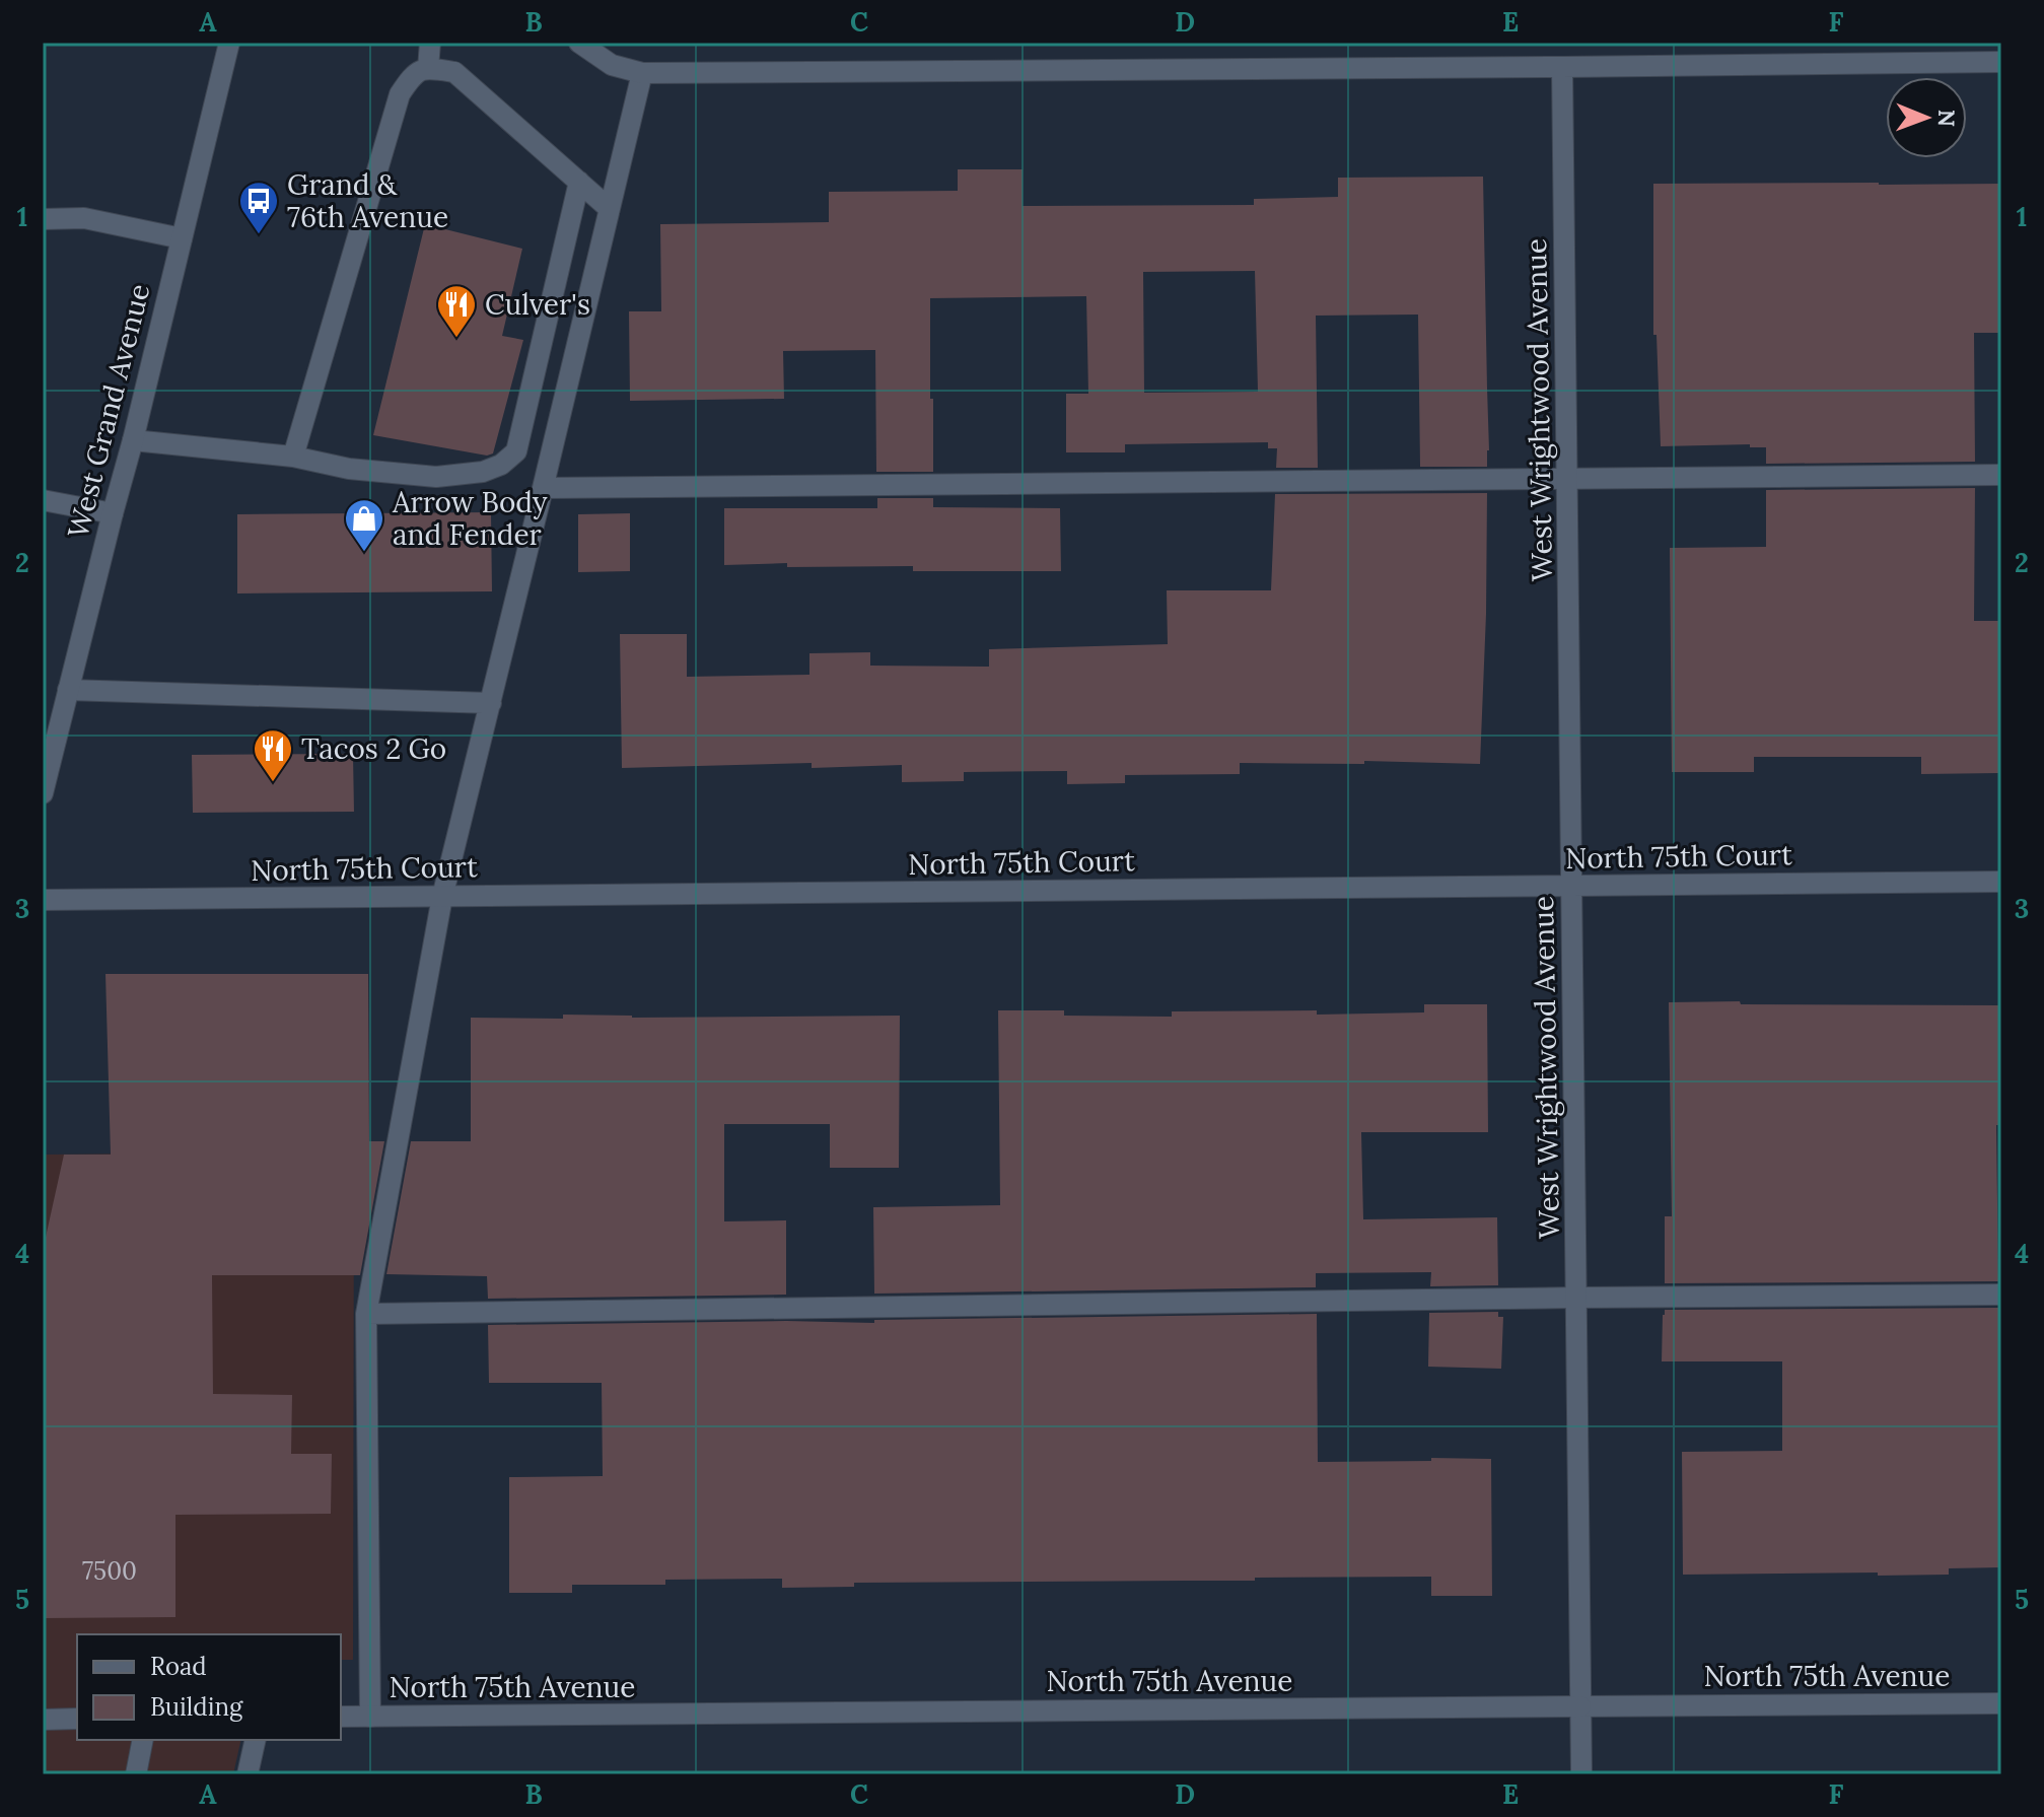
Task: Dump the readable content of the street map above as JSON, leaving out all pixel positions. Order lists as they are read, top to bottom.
{
  "streets": {
    "street": [
      "West Wrightwood Avenue",
      "West Grand Avenue",
      "North 75th Court",
      "North 75th Avenue"
    ]
  },
  "crossings": [
    ["West Wrightwood Avenue", "North 75th Court"],
    ["West Wrightwood Avenue", "North 75th Avenue"]
  ],
  "places": {
    "bus stop": ["Grand & 76th Avenue"],
    "restaurant": ["Culver's", "Tacos 2 Go"],
    "shop": ["Arrow Body and Fender"]
  },
  "house_numbers": ["7500"],
  "legend": ["Road", "Building"],
  "north": "right",
  "grid": {
    "columns": [
      "A",
      "B",
      "C",
      "D",
      "E",
      "F"
    ],
    "rows": [
      "1",
      "2",
      "3",
      "4",
      "5"
    ]
  }
}
